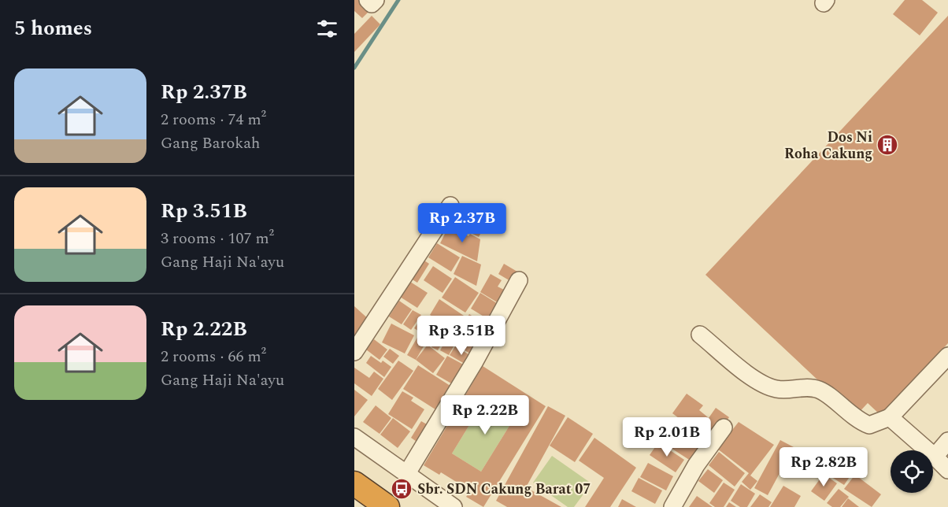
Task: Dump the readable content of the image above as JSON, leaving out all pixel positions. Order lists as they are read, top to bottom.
{
  "places": {
    "building": ["Dos Ni Roha Cakung"],
    "bus stop": ["Sbr. SDN Cakung Barat 07"]
  },
  "page": {
    "heading": "5 homes",
    "list": [
      {
        "name": "Rp 2.37B",
        "note": "2 rooms · 74 m² · Gang Barokah"
      },
      {
        "name": "Rp 3.51B",
        "note": "3 rooms · 107 m² · Gang Haji Na'ayu"
      },
      {
        "name": "Rp 2.22B",
        "note": "2 rooms · 66 m² · Gang Haji Na'ayu"
      }
    ],
    "price": [
      "Rp 2.37B",
      "Rp 3.51B",
      "Rp 2.22B",
      "Rp 2.01B",
      "Rp 2.82B"
    ]
  }
}
